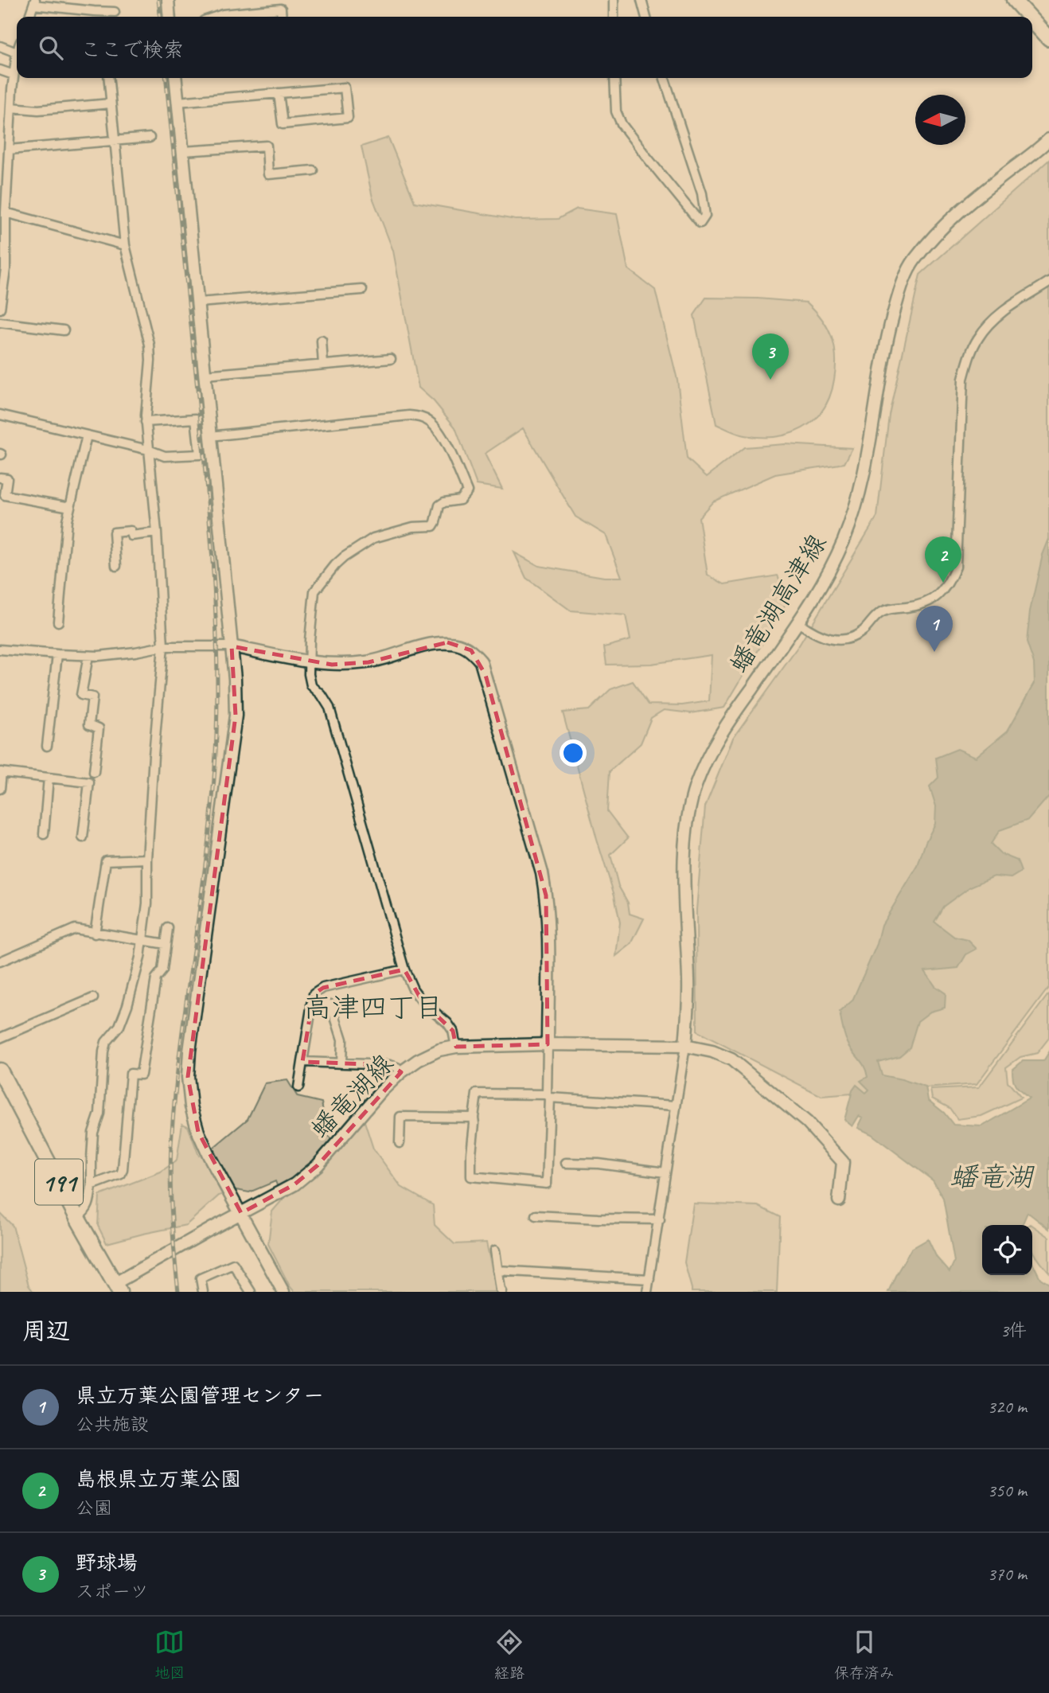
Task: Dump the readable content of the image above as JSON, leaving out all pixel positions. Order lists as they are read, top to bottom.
{
  "streets": {
    "highway": ["191"],
    "street": ["蟠竜湖高津線", "蟠竜湖線"]
  },
  "crossings": [
    ["蟠竜湖高津線", "蟠竜湖線"],
    ["蟠竜湖線", "191"]
  ],
  "districts": ["高津四丁目"],
  "water": ["蟠竜湖"],
  "north": "left",
  "page": {
    "search": "ここで検索",
    "pins": ["3", "2", "1"],
    "heading": ["周辺", "3件"],
    "list": [
      {
        "mark": "1",
        "name": "県立万葉公園管理センター",
        "note": "公共施設",
        "value": "320 m"
      },
      {
        "mark": "2",
        "name": "島根県立万葉公園",
        "note": "公園",
        "value": "350 m"
      },
      {
        "mark": "3",
        "name": "野球場",
        "note": "スポーツ",
        "value": "370 m"
      }
    ],
    "nav": ["地図", "経路", "保存済み"]
  }
}
